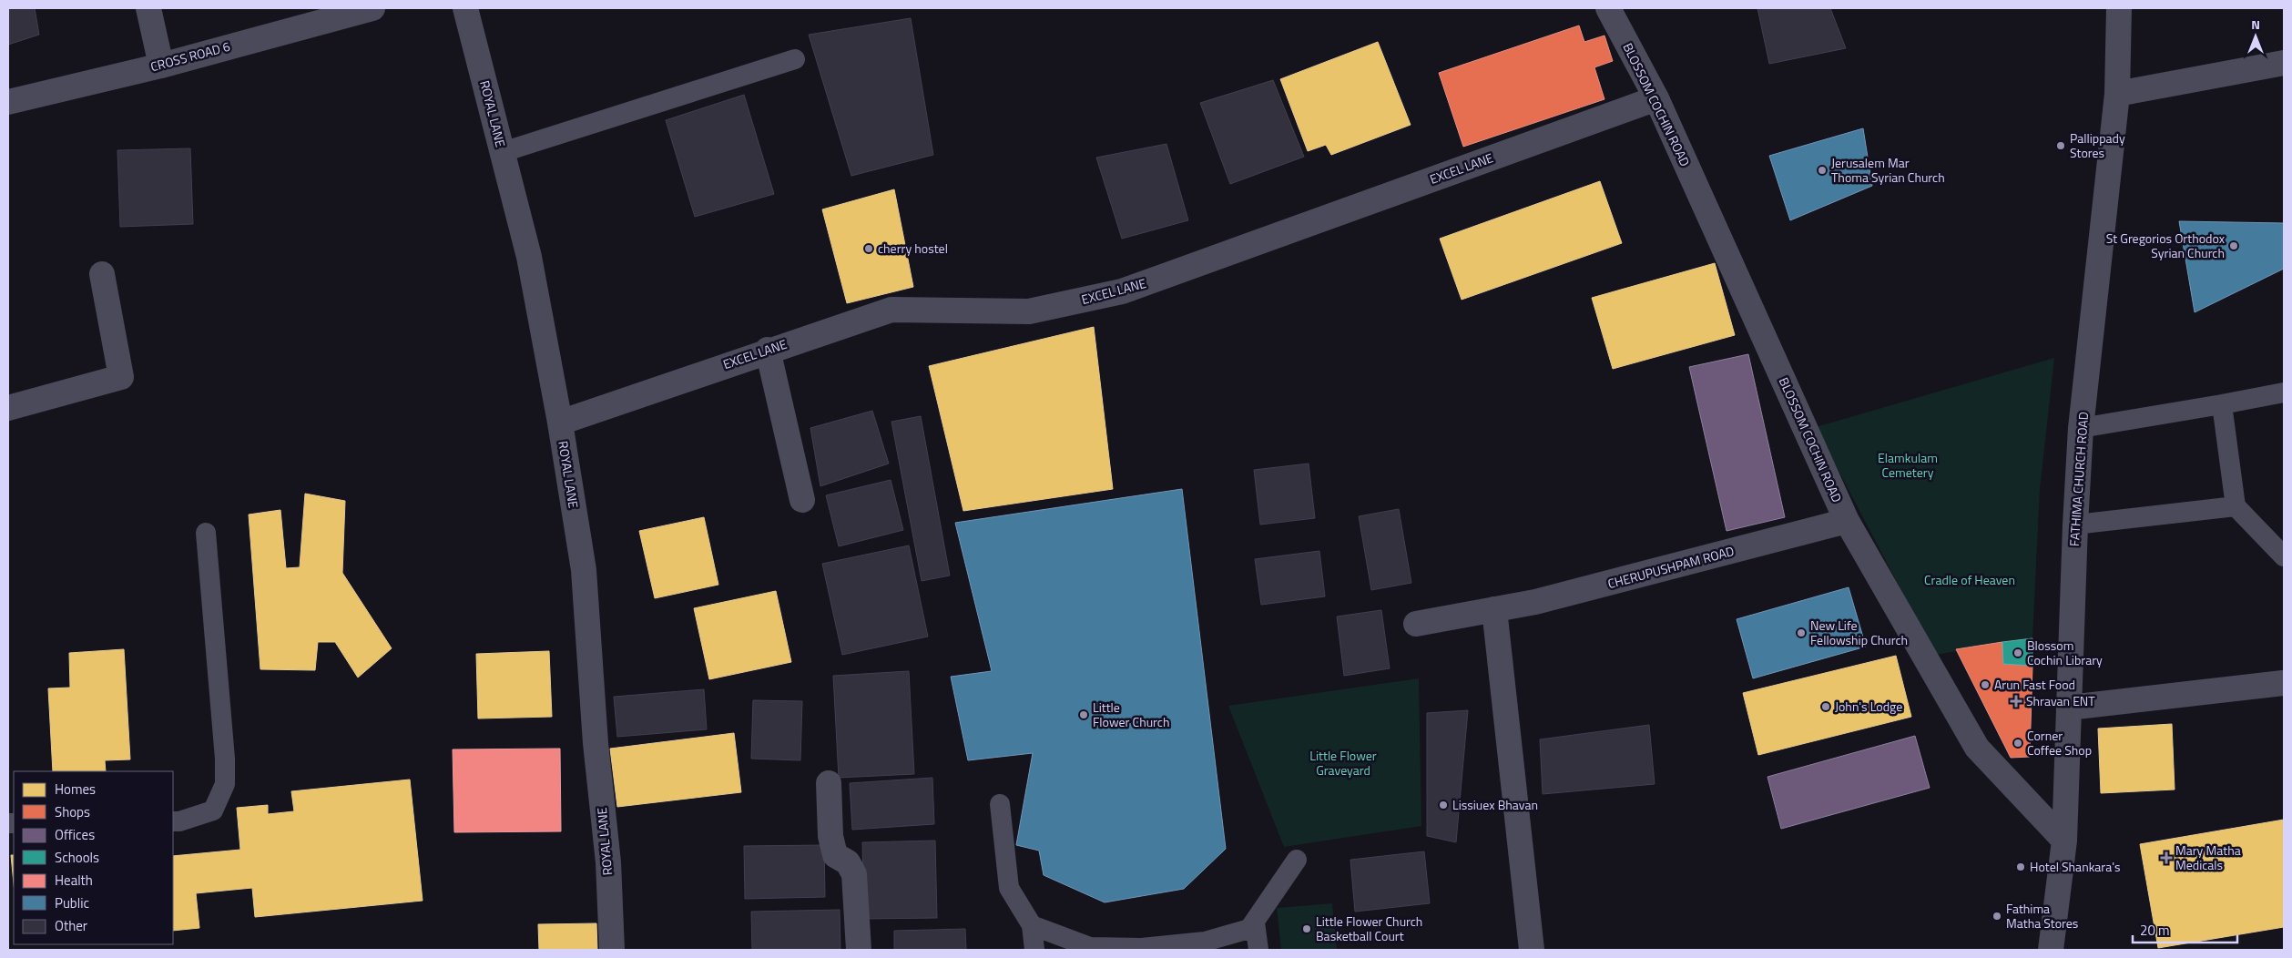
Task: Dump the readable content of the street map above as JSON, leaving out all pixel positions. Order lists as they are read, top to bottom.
{
  "streets": {
    "street": [
      "CROSS ROAD 6",
      "BLOSSOM COCHIN ROAD",
      "ROYAL LANE",
      "EXCEL LANE",
      "FATHIMA CHURCH ROAD",
      "CHERUPUSHPAM ROAD"
    ]
  },
  "crossings": [
    ["BLOSSOM COCHIN ROAD", "EXCEL LANE"],
    ["BLOSSOM COCHIN ROAD", "FATHIMA CHURCH ROAD"],
    ["BLOSSOM COCHIN ROAD", "CHERUPUSHPAM ROAD"],
    ["ROYAL LANE", "EXCEL LANE"]
  ],
  "parks": ["Elamkulam Cemetery", "Cradle of Heaven", "Little Flower Graveyard"],
  "places": {
    "other": [
      "Pallippady Stores",
      "Jerusalem Mar Thoma Syrian Church",
      "St Gregorios Orthodox Syrian Church",
      "cherry hostel",
      "New Life Fellowship Church",
      "Blossom Cochin Library",
      "Arun Fast Food",
      "John's Lodge",
      "Little Flower Church",
      "Corner Coffee Shop",
      "Lissiuex Bhavan",
      "Hotel Shankara's",
      "Fathima Matha Stores",
      "Little Flower Church Basketball Court"
    ],
    "health": ["Shravan ENT", "Mary Matha Medicals"]
  },
  "legend": [
    "Homes",
    "Shops",
    "Offices",
    "Schools",
    "Health",
    "Public",
    "Other"
  ],
  "scale_bar": "20 m",
  "north": "top"
}
